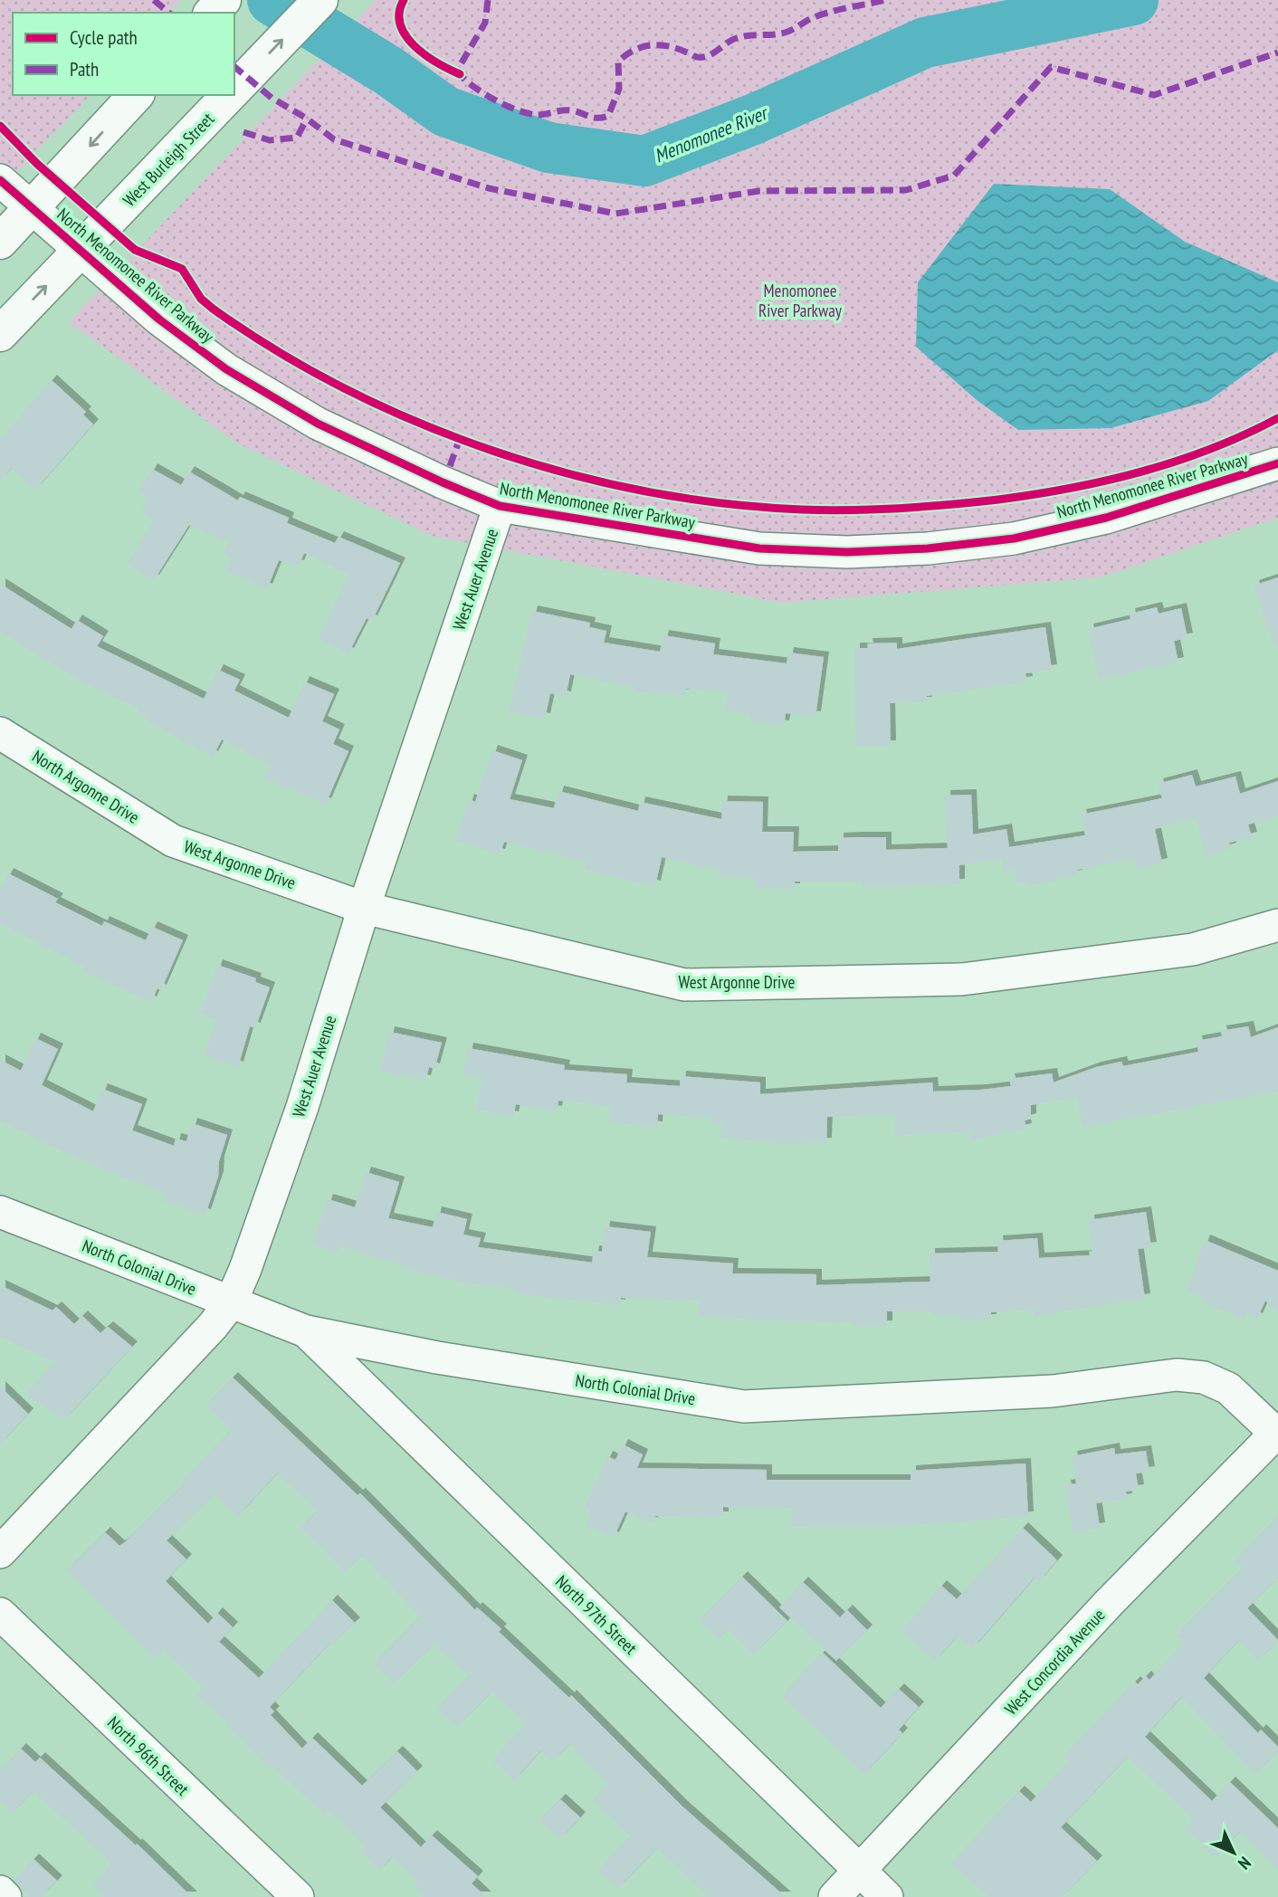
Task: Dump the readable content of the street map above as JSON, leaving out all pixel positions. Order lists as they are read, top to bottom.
{
  "streets": {
    "main road": ["West Burleigh Street"],
    "street": [
      "North Menomonee River Parkway",
      "West Auer Avenue",
      "North Argonne Drive",
      "West Argonne Drive",
      "North Colonial Drive",
      "North 97th Street",
      "West Concordia Avenue",
      "North 96th Street"
    ]
  },
  "crossings": [
    ["West Burleigh Street", "North Menomonee River Parkway"],
    ["North Menomonee River Parkway", "West Auer Avenue"],
    ["West Auer Avenue", "West Argonne Drive"],
    ["West Auer Avenue", "North Colonial Drive"],
    ["North Argonne Drive", "West Argonne Drive"],
    ["North Colonial Drive", "North 97th Street"],
    ["North Colonial Drive", "West Concordia Avenue"],
    ["North 97th Street", "West Concordia Avenue"]
  ],
  "one_way": ["West Burleigh Street"],
  "water": ["Menomonee River"],
  "parks": ["Menomonee River Parkway"],
  "legend": ["Cycle path", "Path"],
  "north": "bottom right"
}
